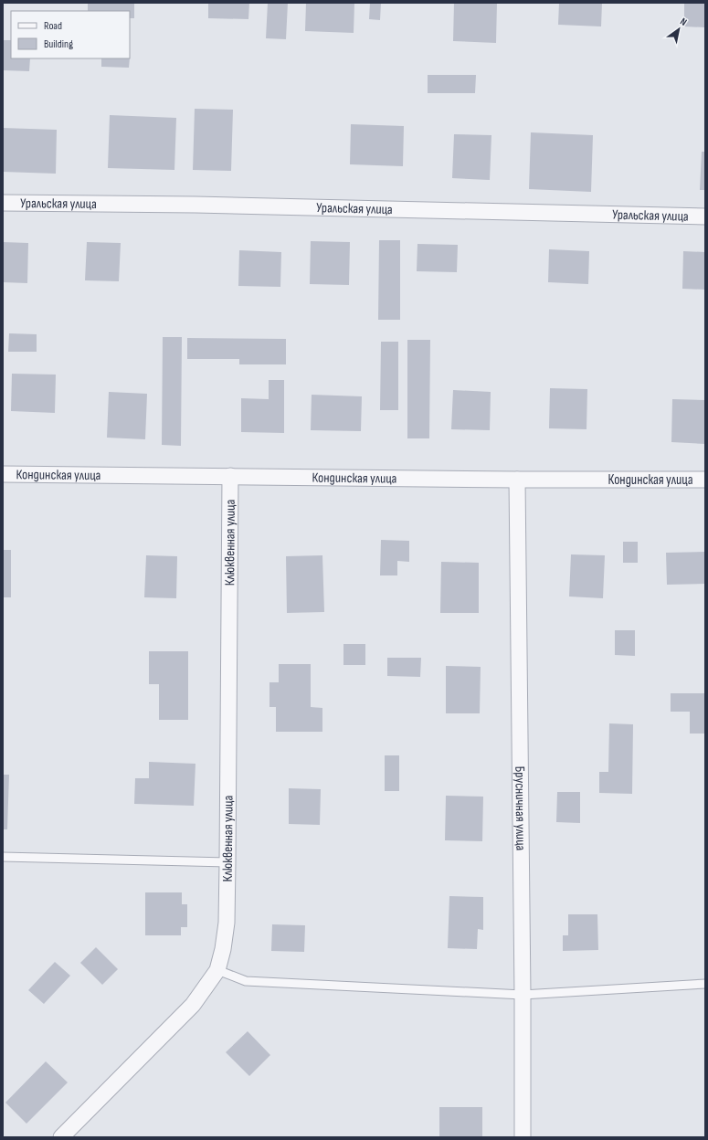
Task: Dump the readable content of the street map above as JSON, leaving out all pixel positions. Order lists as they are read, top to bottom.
{
  "streets": {
    "street": [
      "Уральская улица",
      "Кондинская улица",
      "Клюквенная улица",
      "Брусничная улица"
    ]
  },
  "crossings": [
    ["Кондинская улица", "Клюквенная улица"],
    ["Кондинская улица", "Брусничная улица"]
  ],
  "legend": ["Road", "Building"],
  "north": "top right"
}
